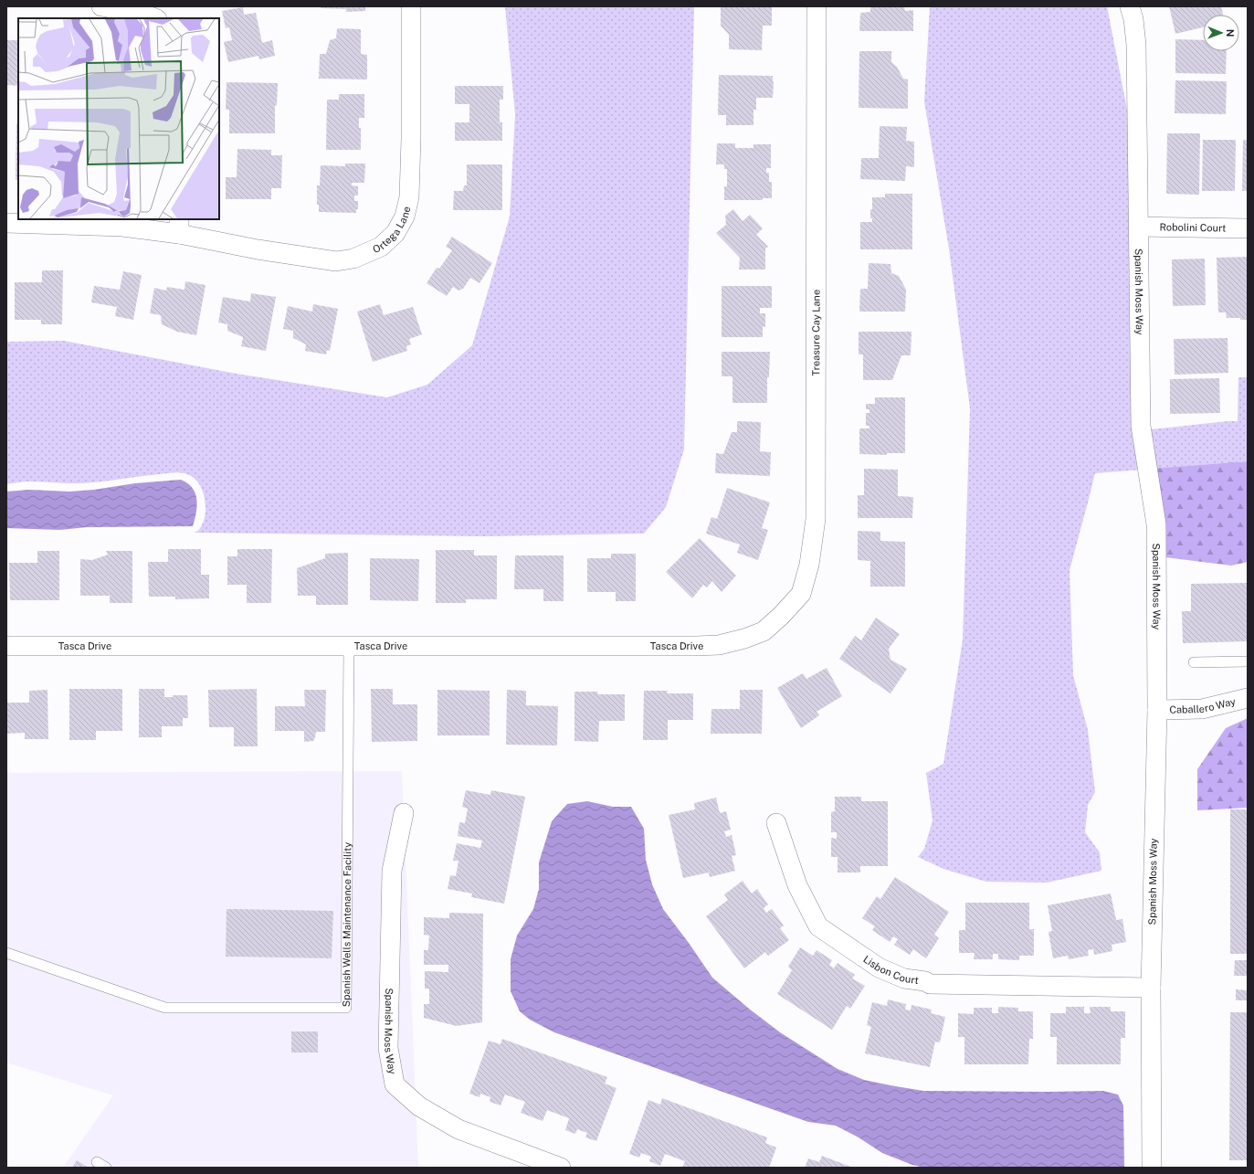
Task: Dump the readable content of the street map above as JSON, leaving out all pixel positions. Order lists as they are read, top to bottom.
{
  "streets": {
    "street": [
      "Ortega Lane",
      "Robolini Court",
      "Spanish Moss Way",
      "Treasure Cay Lane",
      "Tasca Drive",
      "Caballero Way",
      "Lisbon Court"
    ],
    "lane": ["Spanish Wells Maintenance Facility"]
  },
  "crossings": [
    ["Robolini Court", "Spanish Moss Way"],
    ["Spanish Moss Way", "Caballero Way"],
    ["Spanish Moss Way", "Lisbon Court"],
    ["Treasure Cay Lane", "Tasca Drive"],
    ["Tasca Drive", "Spanish Wells Maintenance Facility"]
  ],
  "north": "right"
}
